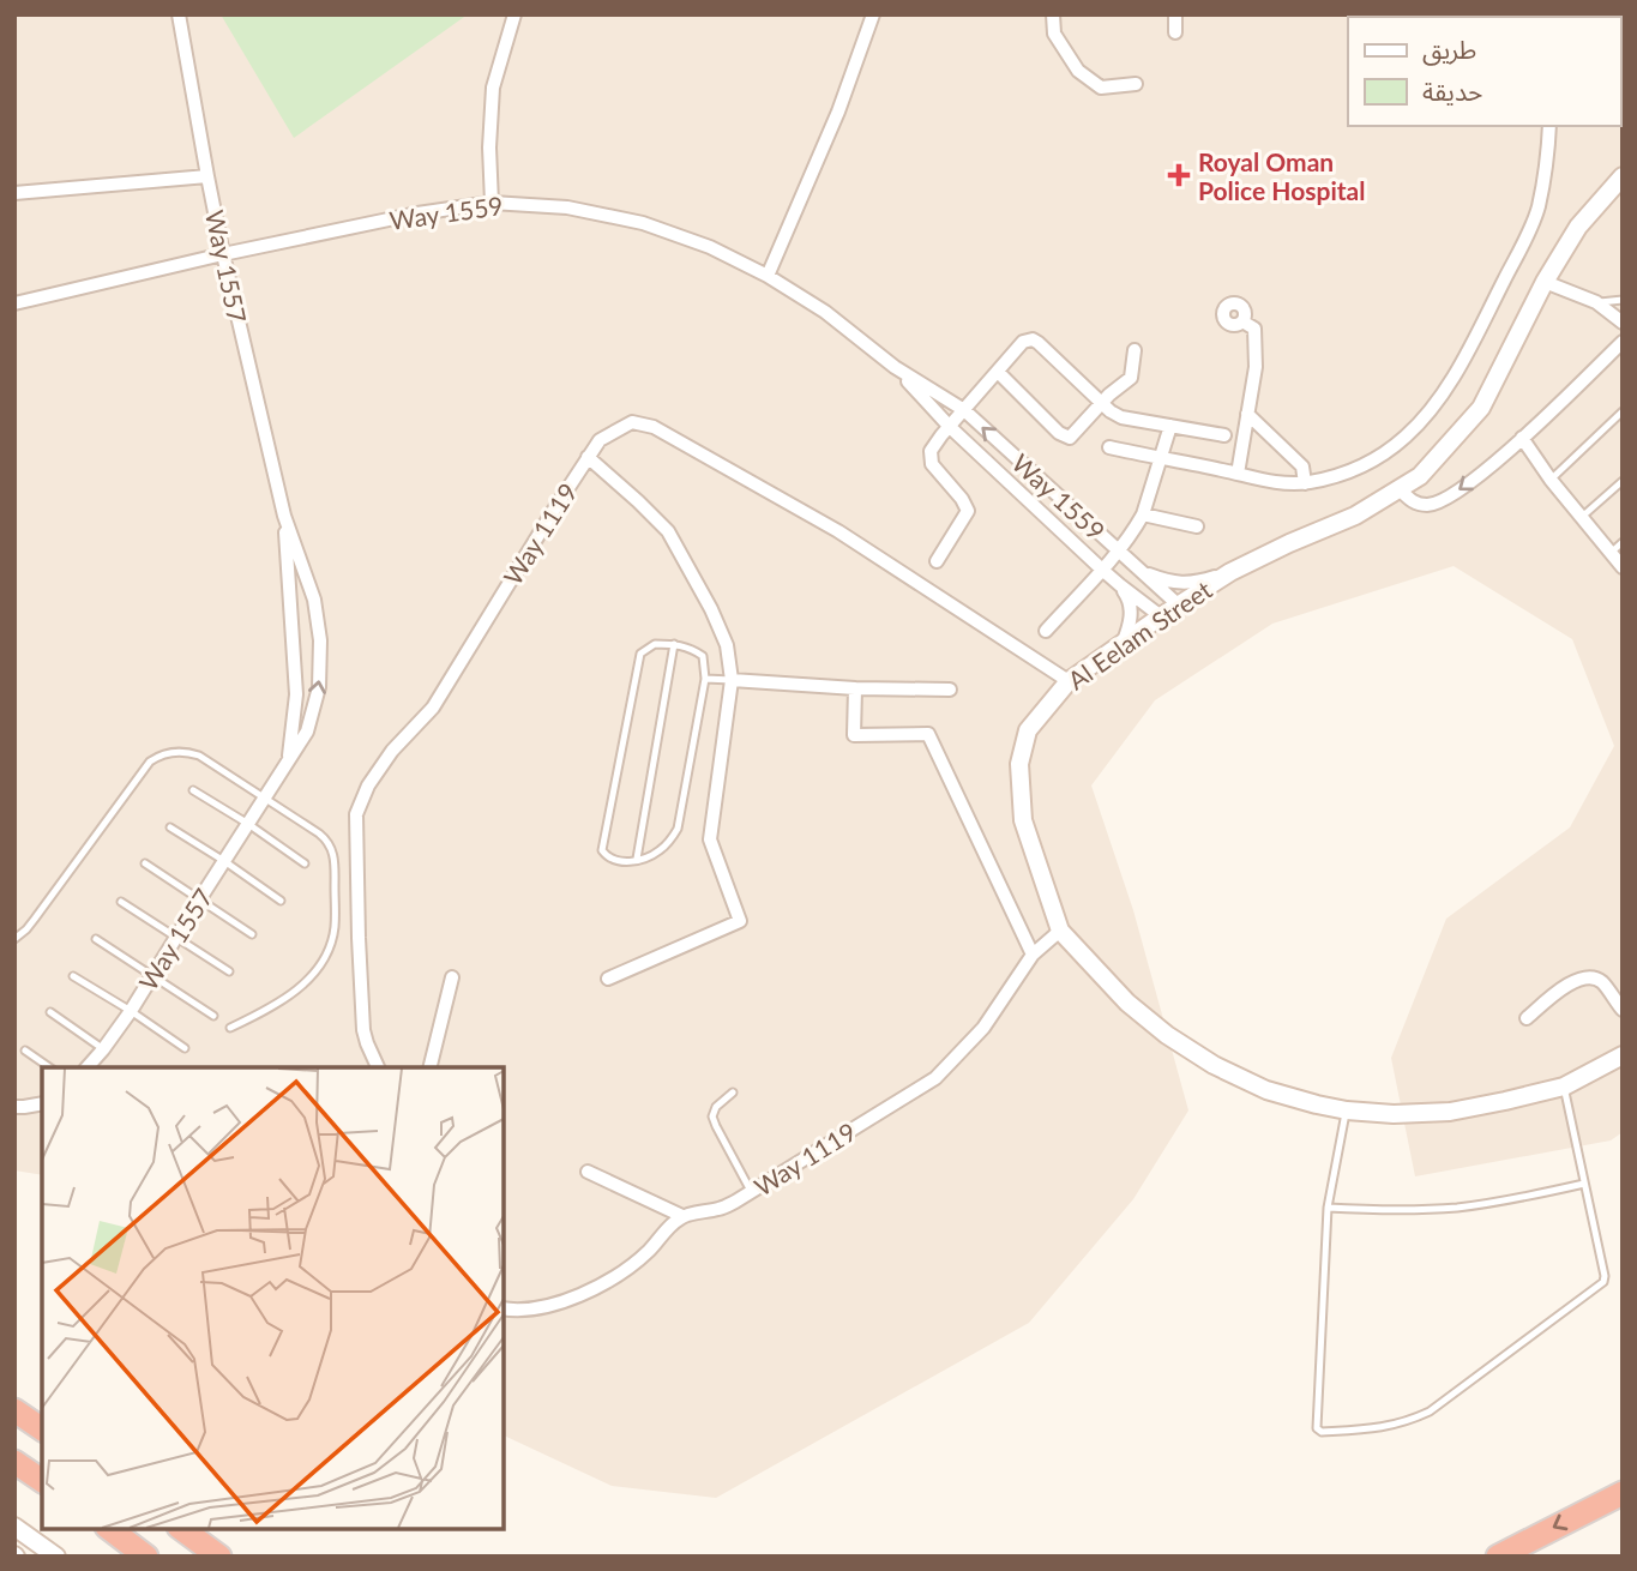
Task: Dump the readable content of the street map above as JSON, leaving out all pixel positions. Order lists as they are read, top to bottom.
{
  "streets": {
    "main road": ["Al Eelam Street"],
    "street": ["Way 1559", "Way 1557", "Way 1119"]
  },
  "crossings": [
    ["Way 1559", "Way 1557"],
    ["Way 1559", "Al Eelam Street"],
    ["Way 1119", "Al Eelam Street"]
  ],
  "places": {
    "health": ["Royal Oman Police Hospital"]
  },
  "legend": ["طريق", "حديقة"]
}
